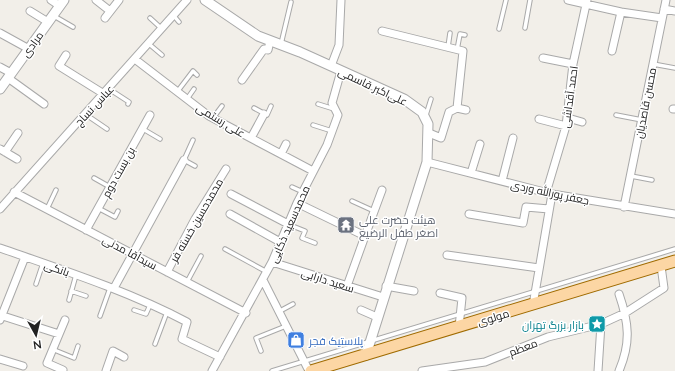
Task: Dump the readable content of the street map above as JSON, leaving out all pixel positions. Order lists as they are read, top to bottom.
{
  "streets": {
    "main road": ["مولوی"],
    "street": [
      "مرادی",
      "علی‌اکبر قاسمی",
      "احمد آقداشی",
      "محسن قاصدیان",
      "عباس نساج",
      "علی رستمی",
      "بن بست دوم",
      "جعفر پورالله وردی",
      "محمدحسین خسته فر",
      "محمدسعید ذکایی",
      "سیدآقا مدنی",
      "بانکی",
      "سعید دارابی",
      "معظم"
    ]
  },
  "crossings": [
    ["علی‌اکبر قاسمی", "محمدسعید ذکایی"],
    ["احمد آقداشی", "جعفر پورالله وردی"],
    ["احمد آقداشی", "مولوی"],
    ["محسن قاصدیان", "جعفر پورالله وردی"],
    ["عباس نساج", "علی رستمی"],
    ["عباس نساج", "سیدآقا مدنی"],
    ["علی رستمی", "محمدسعید ذکایی"],
    ["بن بست دوم", "سیدآقا مدنی"],
    ["محمدحسین خسته فر", "سیدآقا مدنی"],
    ["محمدسعید ذکایی", "سیدآقا مدنی"],
    ["محمدسعید ذکایی", "بانکی"],
    ["محمدسعید ذکایی", "سعید دارابی"],
    ["مولوی", "معظم"]
  ],
  "places": {
    "temple": ["هیئت حضرت علی اصغر طفل الرضیع"],
    "place": ["بازار بزرگ تهران"],
    "shop": ["پلاستیک فجر"]
  },
  "north": "bottom"
}
